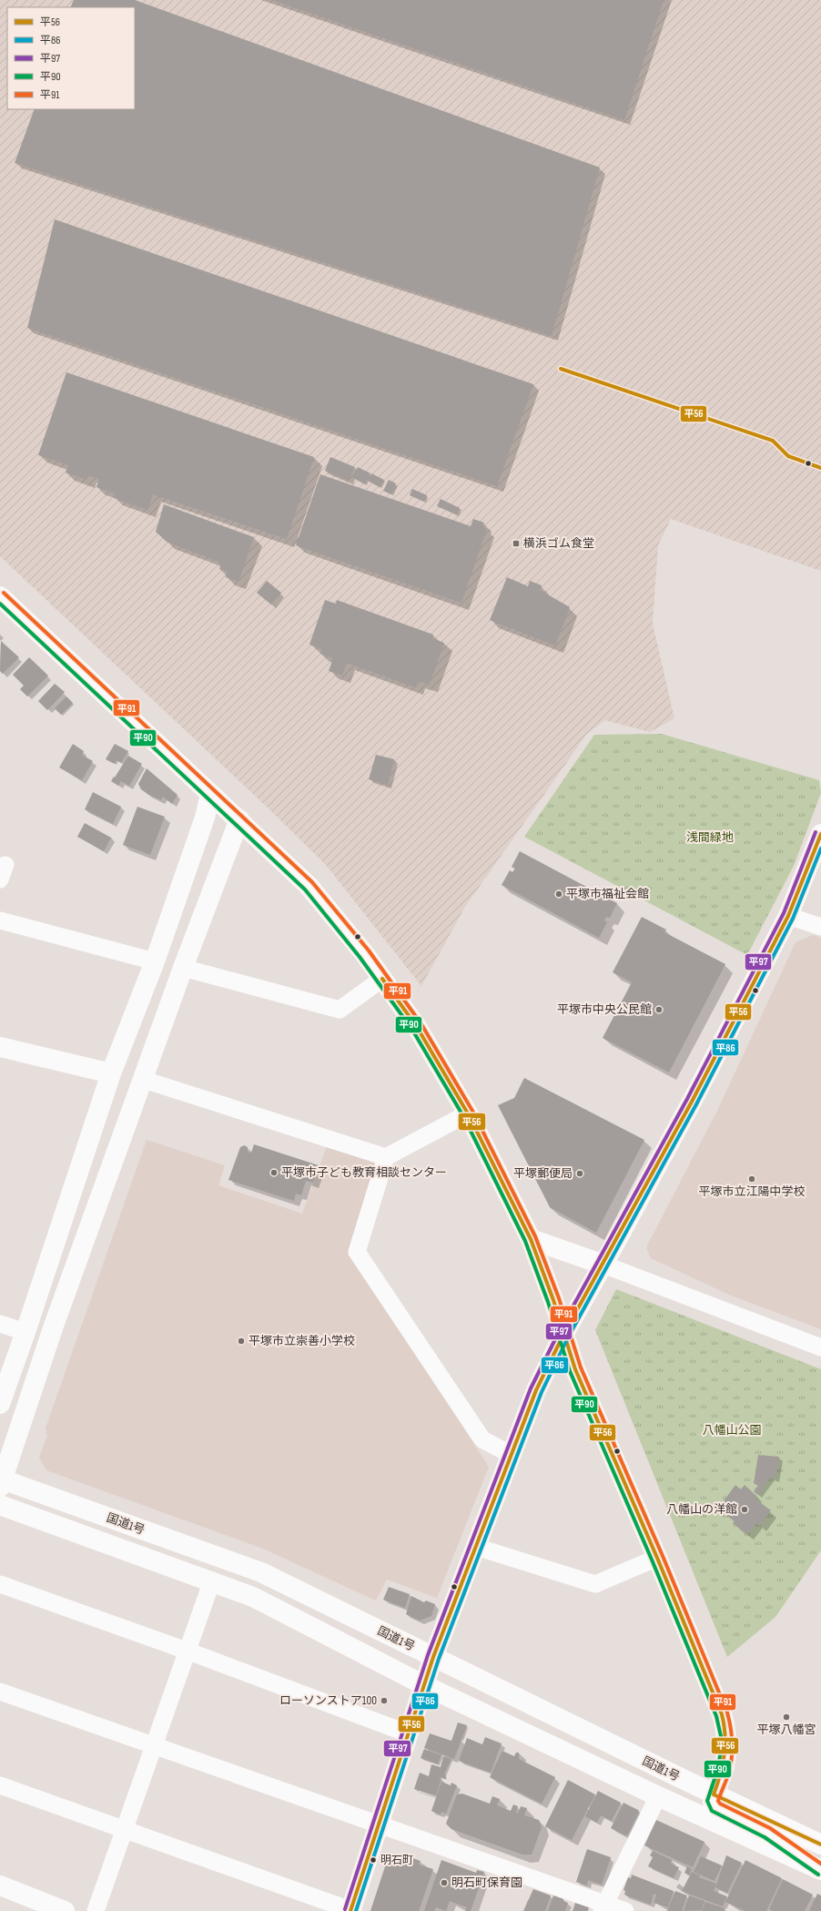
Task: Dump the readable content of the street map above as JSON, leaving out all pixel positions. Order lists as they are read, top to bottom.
{
  "streets": {
    "main road": ["国道1号"]
  },
  "parks": ["浅間緑地", "八幡山公園"],
  "places": {
    "transit": ["横浜ゴム食堂"],
    "other": [
      "平塚市福祉会館",
      "平塚市中央公民館",
      "平塚市子ども教育相談センター",
      "平塚郵便局",
      "平塚市立江陽中学校",
      "平塚市立崇善小学校",
      "八幡山の洋館",
      "ローソンストア100",
      "平塚八幡宮",
      "明石町",
      "明石町保育園"
    ]
  },
  "lines": [
    "transit line 平56",
    "transit line 平91",
    "transit line 平90",
    "transit line 平97",
    "transit line 平86"
  ],
  "legend": [
    "平56",
    "平86",
    "平97",
    "平90",
    "平91"
  ]
}
